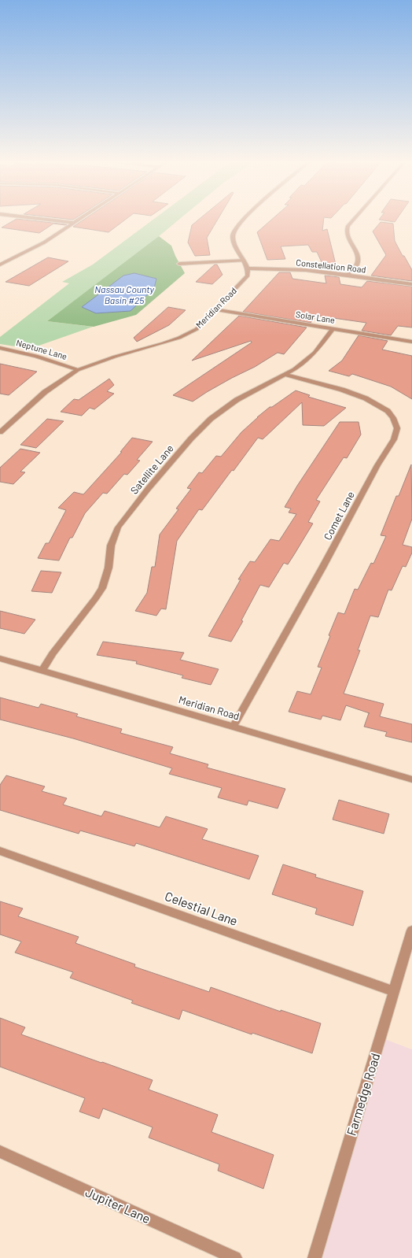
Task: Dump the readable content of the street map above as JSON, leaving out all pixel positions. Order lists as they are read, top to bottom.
{
  "streets": {
    "street": [
      "Constellation Road",
      "Meridian Road",
      "Solar Lane",
      "Neptune Lane",
      "Satellite Lane",
      "Comet Lane",
      "Celestial Lane",
      "Farmedge Road",
      "Jupiter Lane"
    ]
  },
  "crossings": [
    ["Constellation Road", "Meridian Road"],
    ["Meridian Road", "Solar Lane"],
    ["Meridian Road", "Neptune Lane"],
    ["Meridian Road", "Satellite Lane"],
    ["Meridian Road", "Comet Lane"],
    ["Solar Lane", "Satellite Lane"],
    ["Satellite Lane", "Comet Lane"],
    ["Celestial Lane", "Farmedge Road"]
  ],
  "water": ["Nassau County Basin #25"]
}
